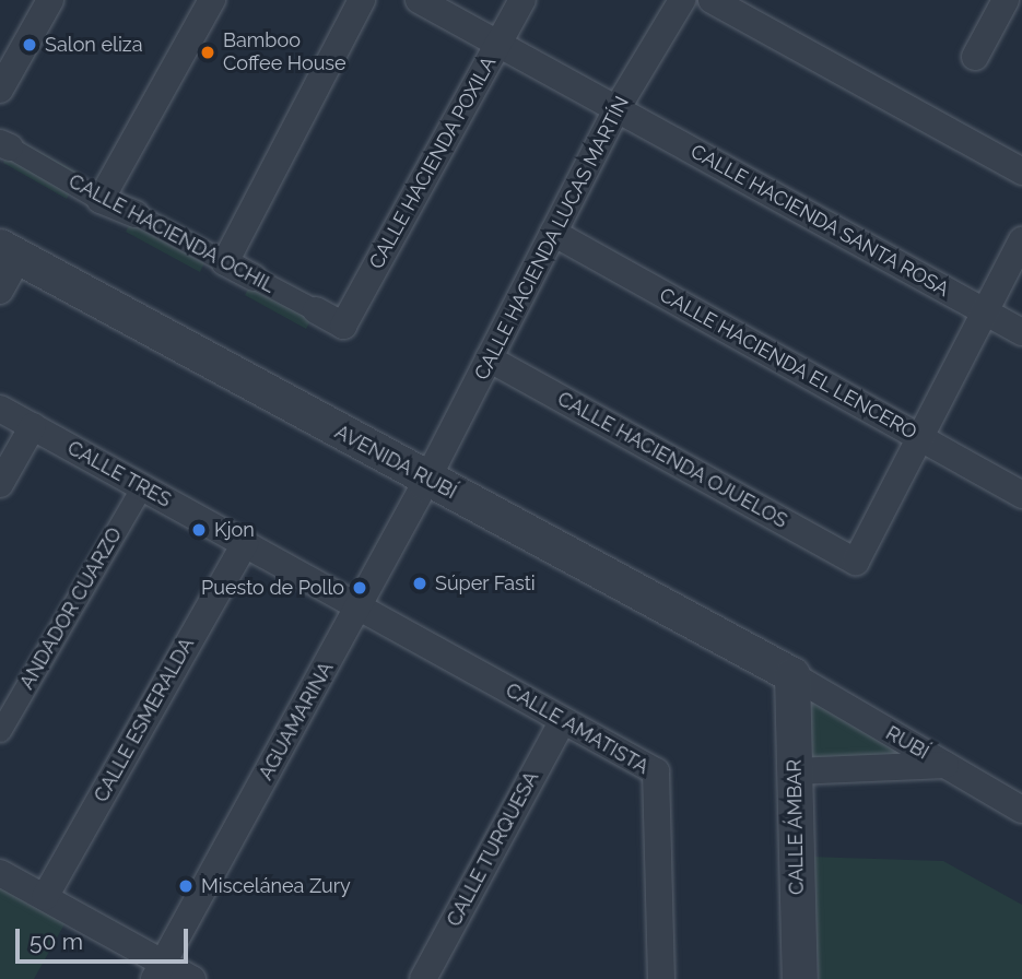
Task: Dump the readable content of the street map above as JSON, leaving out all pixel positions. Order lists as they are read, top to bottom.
{
  "streets": {
    "street": [
      "CALLE HACIENDA POXILA",
      "CALLE HACIENDA SANTA ROSA",
      "CALLE HACIENDA OCHIL",
      "CALLE HACIENDA LUCAS MARTÍN",
      "CALLE HACIENDA EL LENCERO",
      "CALLE HACIENDA OJUELOS",
      "AVENIDA RUBÍ",
      "CALLE TRES",
      "ANDADOR CUARZO",
      "CALLE ESMERALDA",
      "AGUAMARINA",
      "CALLE AMATISTA",
      "RUBÍ",
      "CALLE ÁMBAR",
      "CALLE TURQUESA"
    ]
  },
  "crossings": [
    ["CALLE HACIENDA POXILA", "CALLE HACIENDA SANTA ROSA"],
    ["CALLE HACIENDA POXILA", "CALLE HACIENDA OCHIL"],
    ["CALLE HACIENDA SANTA ROSA", "CALLE HACIENDA LUCAS MARTÍN"],
    ["CALLE HACIENDA LUCAS MARTÍN", "CALLE HACIENDA EL LENCERO"],
    ["CALLE HACIENDA LUCAS MARTÍN", "CALLE HACIENDA OJUELOS"],
    ["CALLE HACIENDA LUCAS MARTÍN", "AVENIDA RUBÍ"],
    ["CALLE HACIENDA LUCAS MARTÍN", "AGUAMARINA"],
    ["CALLE HACIENDA EL LENCERO", "CALLE HACIENDA OJUELOS"],
    ["AVENIDA RUBÍ", "AGUAMARINA"],
    ["AVENIDA RUBÍ", "RUBÍ"],
    ["AVENIDA RUBÍ", "CALLE ÁMBAR"],
    ["CALLE TRES", "ANDADOR CUARZO"],
    ["CALLE TRES", "CALLE ESMERALDA"],
    ["CALLE TRES", "AGUAMARINA"],
    ["CALLE TRES", "CALLE AMATISTA"],
    ["AGUAMARINA", "CALLE AMATISTA"],
    ["CALLE AMATISTA", "CALLE TURQUESA"],
    ["RUBÍ", "CALLE ÁMBAR"]
  ],
  "places": [
    "Salon eliza",
    "Bamboo Coffee House",
    "Kjon",
    "Súper Fasti",
    "Puesto de Pollo",
    "Miscelánea Zury"
  ],
  "scale_bar": "50 m"
}
